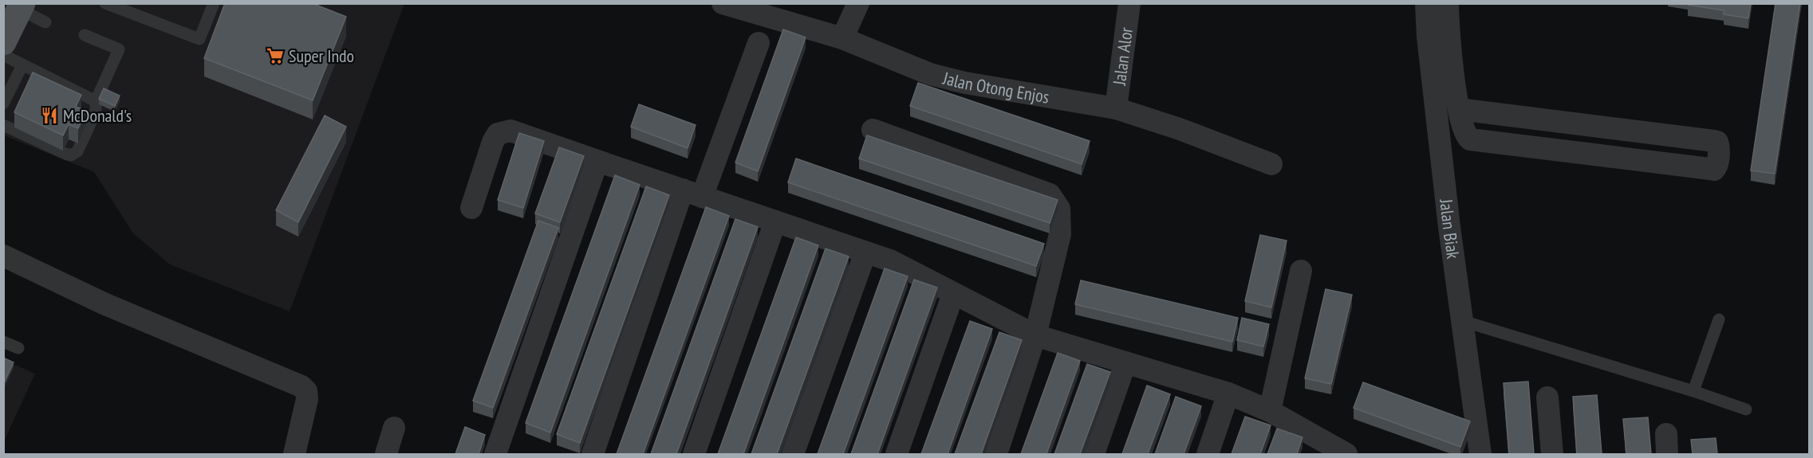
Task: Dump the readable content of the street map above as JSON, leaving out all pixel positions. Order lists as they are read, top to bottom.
{
  "streets": {
    "street": ["Jalan Alor", "Jalan Otong Enjos", "Jalan Biak"]
  },
  "crossings": [
    ["Jalan Alor", "Jalan Otong Enjos"]
  ],
  "places": {
    "supermarket": ["Super Indo"],
    "restaurant": ["McDonald's"]
  }
}
